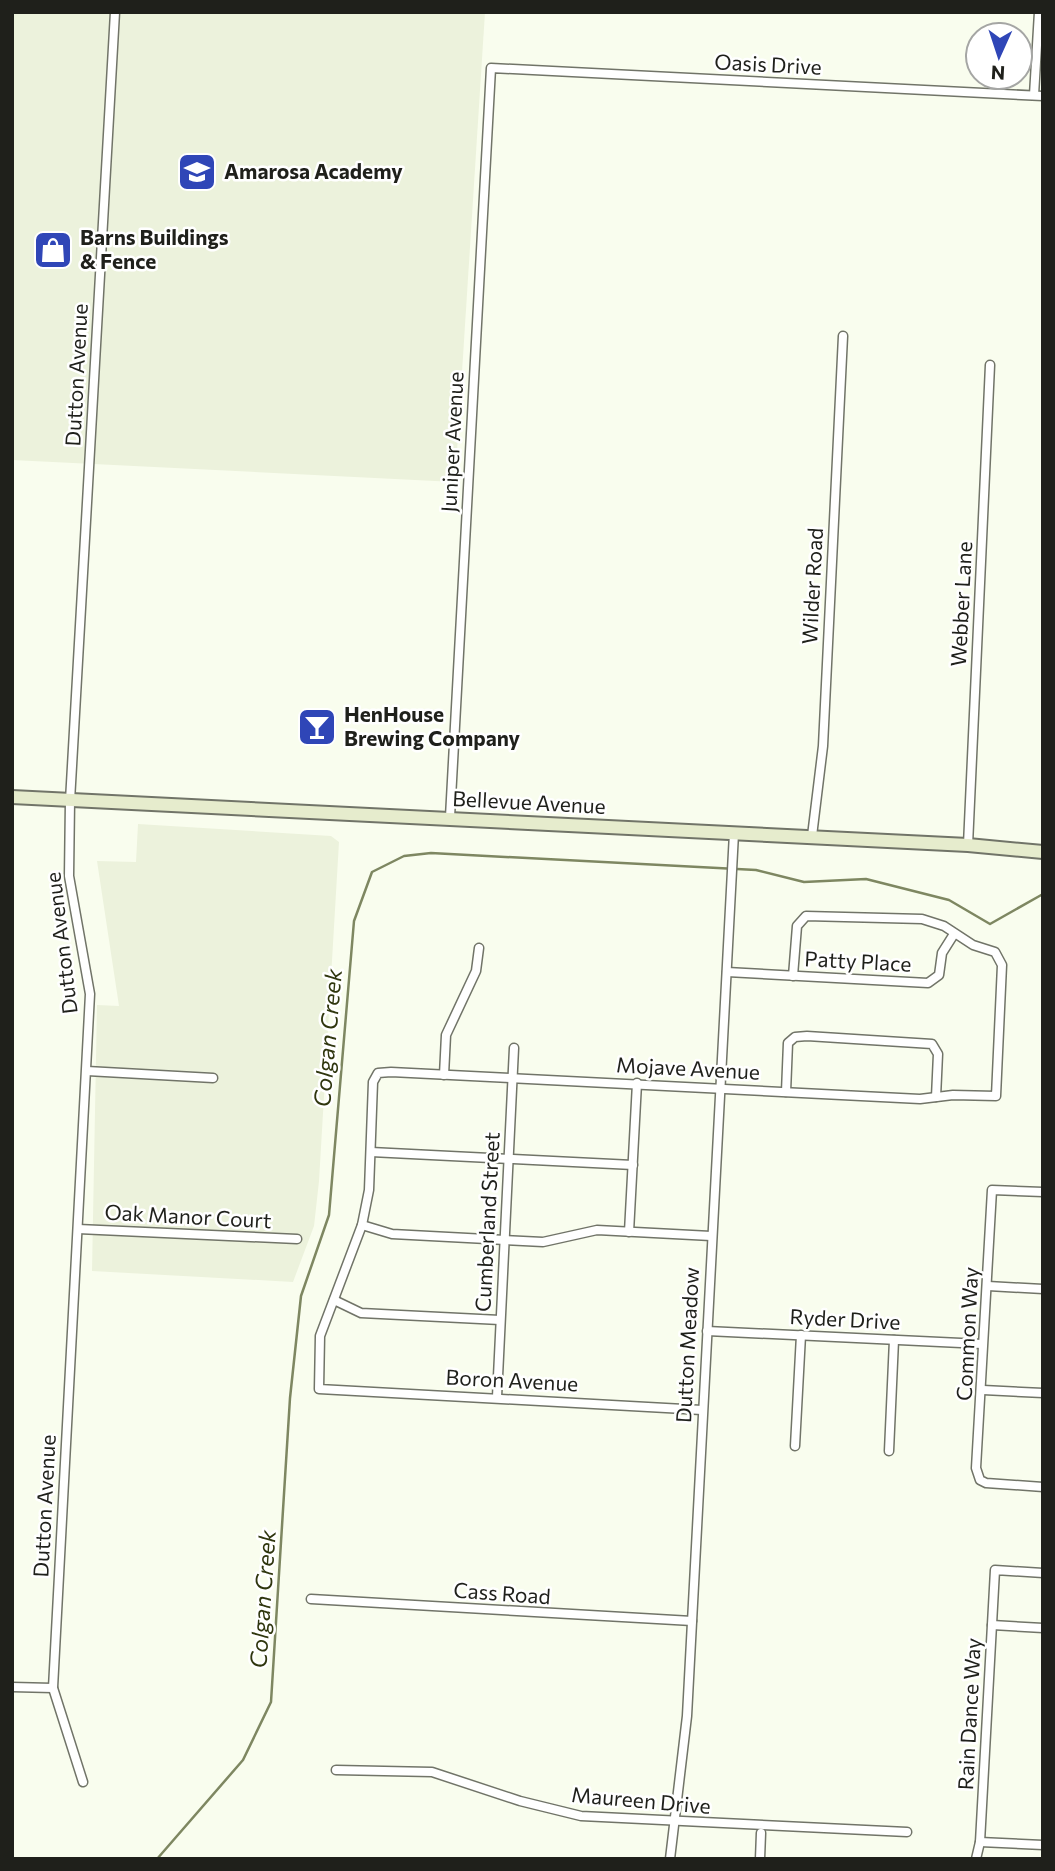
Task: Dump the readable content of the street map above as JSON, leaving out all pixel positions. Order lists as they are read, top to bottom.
{
  "streets": {
    "street": [
      "Oasis Drive",
      "Dutton Avenue",
      "Juniper Avenue",
      "Wilder Road",
      "Webber Lane",
      "Bellevue Avenue",
      "Patty Place",
      "Mojave Avenue",
      "Oak Manor Court",
      "Cumberland Street",
      "Ryder Drive",
      "Common Way",
      "Dutton Meadow",
      "Boron Avenue",
      "Cass Road",
      "Rain Dance Way",
      "Maureen Drive"
    ]
  },
  "crossings": [
    ["Oasis Drive", "Juniper Avenue"],
    ["Dutton Avenue", "Bellevue Avenue"],
    ["Dutton Avenue", "Oak Manor Court"],
    ["Juniper Avenue", "Bellevue Avenue"],
    ["Wilder Road", "Bellevue Avenue"],
    ["Webber Lane", "Bellevue Avenue"],
    ["Bellevue Avenue", "Dutton Meadow"],
    ["Patty Place", "Mojave Avenue"],
    ["Patty Place", "Dutton Meadow"],
    ["Mojave Avenue", "Cumberland Street"],
    ["Mojave Avenue", "Dutton Meadow"],
    ["Cumberland Street", "Boron Avenue"],
    ["Ryder Drive", "Common Way"],
    ["Ryder Drive", "Dutton Meadow"],
    ["Dutton Meadow", "Boron Avenue"],
    ["Dutton Meadow", "Cass Road"],
    ["Dutton Meadow", "Maureen Drive"]
  ],
  "water": ["Colgan Creek"],
  "places": {
    "school or university": ["Amarosa Academy"],
    "shop": ["Barns Buildings & Fence"],
    "bar": ["HenHouse Brewing Company"]
  },
  "north": "bottom"
}
